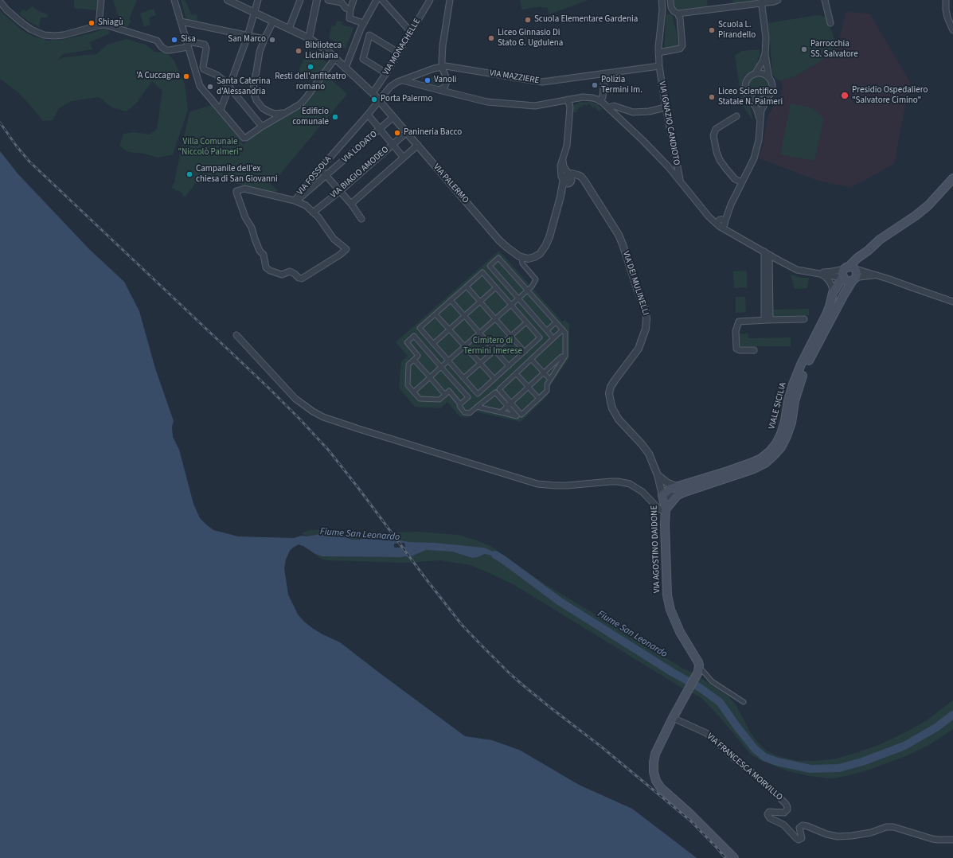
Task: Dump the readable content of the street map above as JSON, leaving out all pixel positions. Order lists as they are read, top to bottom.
{
  "streets": {
    "main road": ["VIALE SICILIA", "VIA AGOSTINO DAIDONE"],
    "street": [
      "VIA MONACHELLE",
      "VIA MAZZIERE",
      "VIA IGNAZIO CANDIOTO",
      "VIA LODATO",
      "VIA BIAGIO AMODEO",
      "VIA FOSSOLA",
      "VIA PALERMO",
      "VIA DEI MULINELLI",
      "VIA FRANCESCA MORVILLO"
    ]
  },
  "crossings": [
    ["VIA MONACHELLE", "VIA PALERMO"],
    ["VIA MAZZIERE", "VIA IGNAZIO CANDIOTO"],
    ["VIA MAZZIERE", "VIA FOSSOLA"],
    ["VIA MAZZIERE", "VIA PALERMO"],
    ["VIA LODATO", "VIA FOSSOLA"],
    ["VIA LODATO", "VIA PALERMO"],
    ["VIA BIAGIO AMODEO", "VIA FOSSOLA"],
    ["VIA BIAGIO AMODEO", "VIA PALERMO"],
    ["VIA FOSSOLA", "VIA PALERMO"],
    ["VIA DEI MULINELLI", "VIALE SICILIA"],
    ["VIA DEI MULINELLI", "VIA AGOSTINO DAIDONE"],
    ["VIALE SICILIA", "VIA AGOSTINO DAIDONE"]
  ],
  "water": ["Fiume San Leonardo"],
  "parks": ["Villa Comunale \"Niccolò Palmeri\"", "Cimitero di Termini Imerese"],
  "places": [
    "Scuola Elementare Gardenia",
    "Shiagù",
    "Scuola L. Pirandello",
    "Liceo Ginnasio Di Stato G. Ugdulena",
    "Sisa",
    "San Marco",
    "Parrocchia SS. Salvatore",
    "Biblioteca Liciniana",
    "Resti dell'anfiteatro romano",
    "'A Cuccagna",
    "Vanoli",
    "Polizia Termini Im.",
    "Santa Caterina d'Alessandria",
    "Presidio Ospedaliero \"Salvatore Cimino\"",
    "Liceo Scientifico Statale N. Palmeri",
    "Porta Palermo",
    "Edificio comunale",
    "Panineria Bacco",
    "Campanile dell'ex chiesa di San Giovanni"
  ]
}
